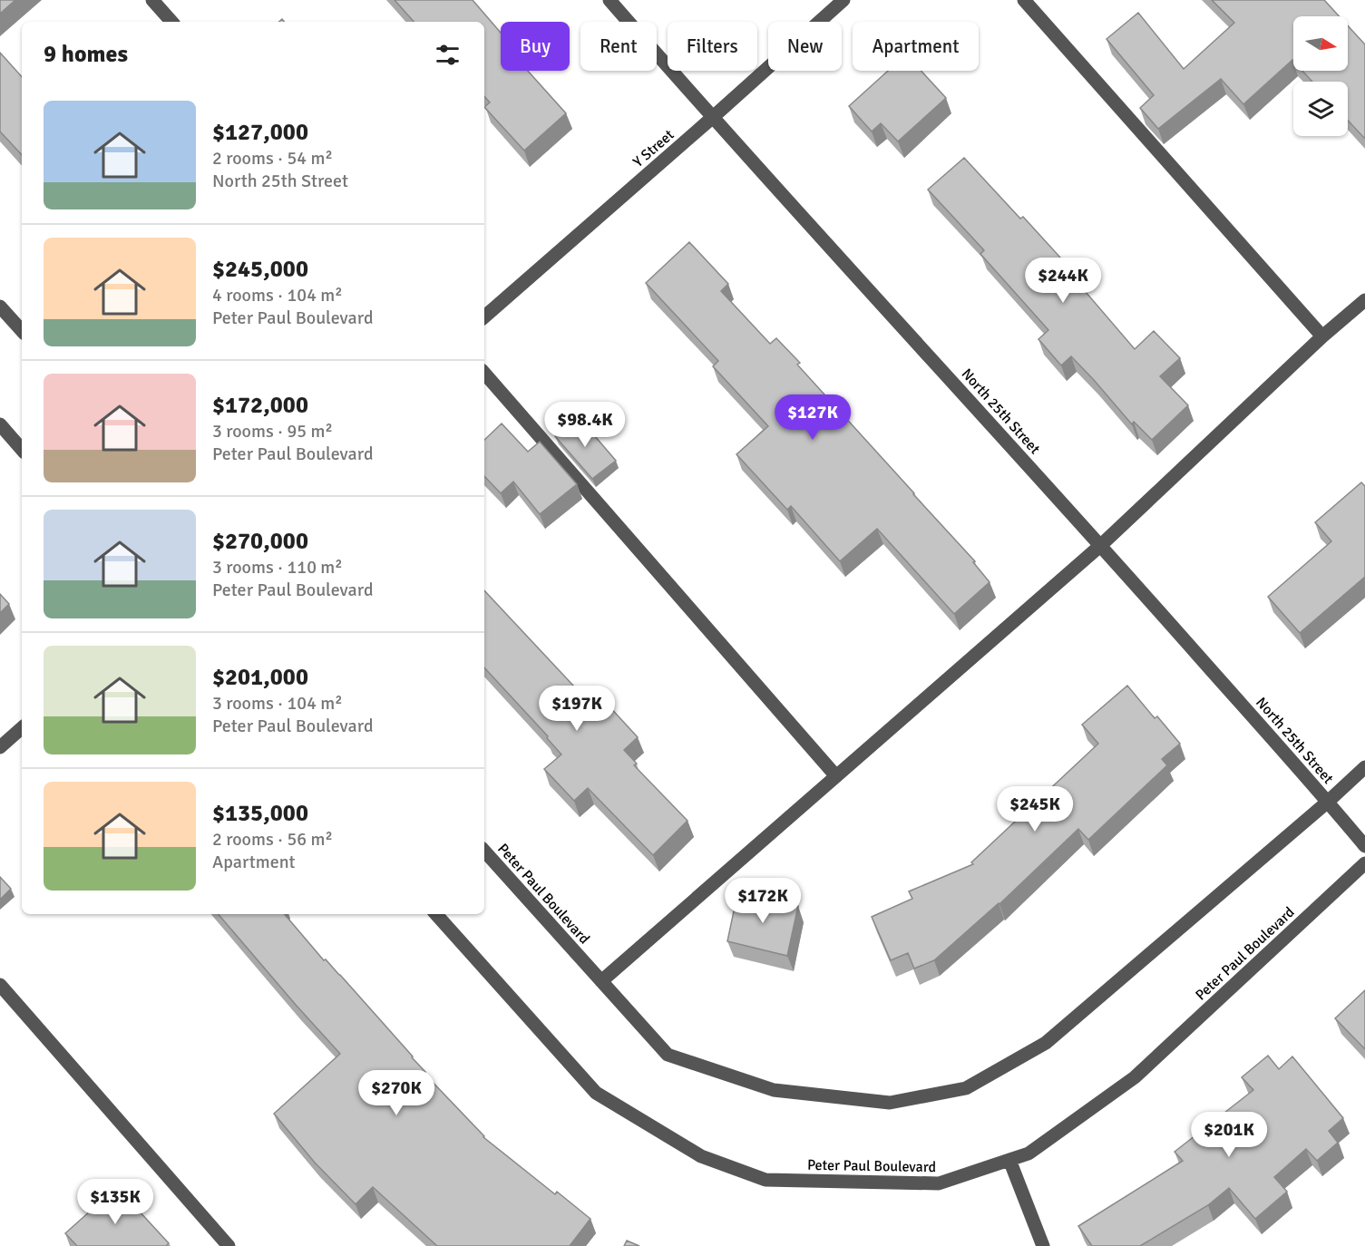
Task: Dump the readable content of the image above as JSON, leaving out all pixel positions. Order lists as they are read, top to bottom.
{
  "streets": {
    "street": ["Y Street", "North 25th Street", "Peter Paul Boulevard"]
  },
  "crossings": [
    ["Y Street", "North 25th Street"],
    ["North 25th Street", "Peter Paul Boulevard"]
  ],
  "north": "right",
  "page": {
    "chip": [
      "Buy",
      "Rent",
      "Filters",
      "New",
      "Apartment"
    ],
    "heading": "9 homes",
    "list": [
      {
        "name": "$127,000",
        "note": "2 rooms · 54 m² · North 25th Street"
      },
      {
        "name": "$245,000",
        "note": "4 rooms · 104 m² · Peter Paul Boulevard"
      },
      {
        "name": "$172,000",
        "note": "3 rooms · 95 m² · Peter Paul Boulevard"
      },
      {
        "name": "$270,000",
        "note": "3 rooms · 110 m² · Peter Paul Boulevard"
      },
      {
        "name": "$201,000",
        "note": "3 rooms · 104 m² · Peter Paul Boulevard"
      },
      {
        "name": "$135,000",
        "note": "2 rooms · 56 m² · Apartment"
      }
    ],
    "price": [
      "$244K",
      "$127K",
      "$98.4K",
      "$197K",
      "$245K",
      "$172K",
      "$270K",
      "$201K",
      "$135K"
    ]
  }
}
